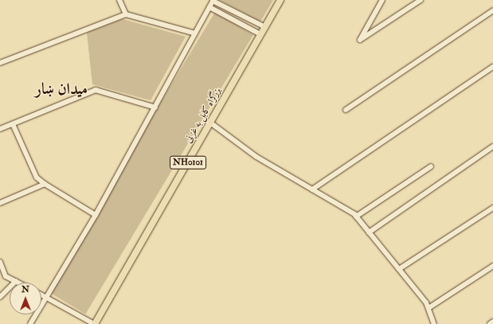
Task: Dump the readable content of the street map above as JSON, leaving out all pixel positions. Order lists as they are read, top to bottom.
{
  "streets": {
    "highway": ["بزرگراه کابل به غزنی", "NH0101"]
  },
  "districts": ["میدان ښار"],
  "north": "top"
}
